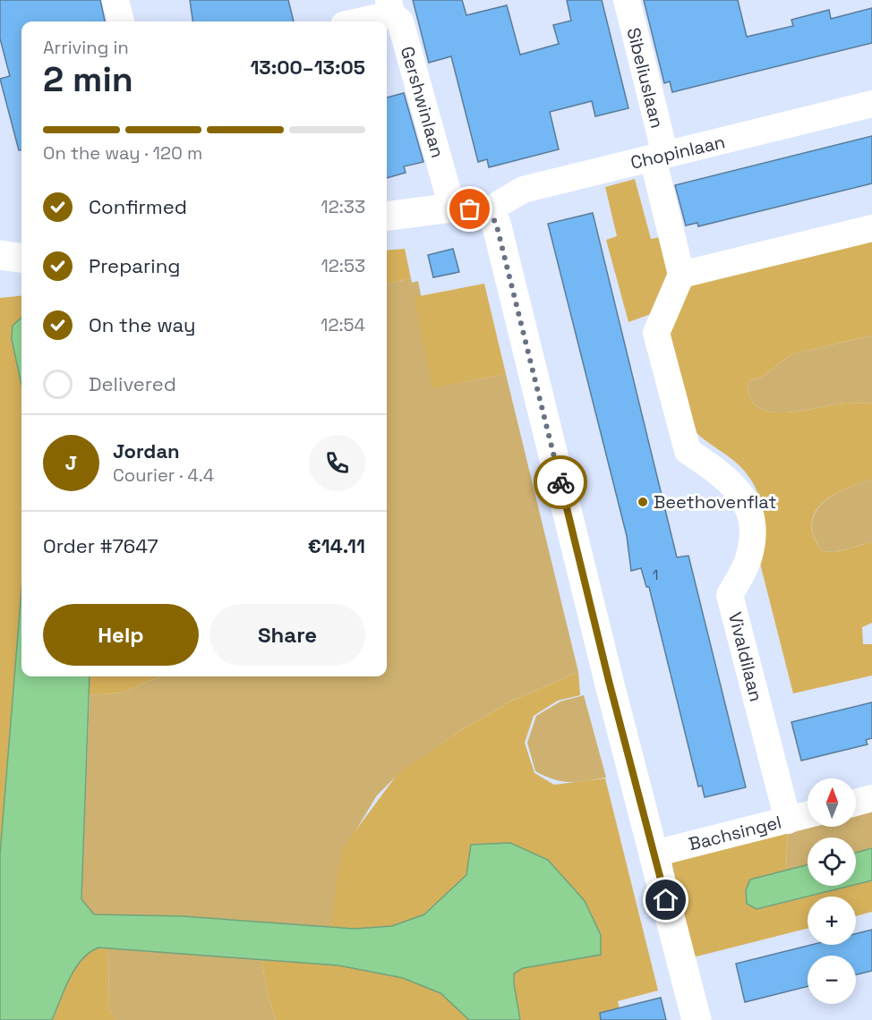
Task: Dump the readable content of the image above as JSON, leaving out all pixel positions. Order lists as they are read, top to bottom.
{
  "streets": {
    "street": [
      "Sibeliuslaan",
      "Gershwinlaan",
      "Chopinlaan",
      "Vivaldilaan",
      "Bachsingel"
    ]
  },
  "crossings": [
    ["Sibeliuslaan", "Chopinlaan"],
    ["Vivaldilaan", "Bachsingel"]
  ],
  "places": ["Beethovenflat"],
  "house_numbers": ["1"],
  "north": "top",
  "page": {
    "heading": ["2 min", "Arriving in", "13:00–13:05"],
    "panel": [
      "Jordan",
      "Courier · 4.4",
      "Order #7647",
      "€14.11"
    ],
    "bar": "On the way · 120 m",
    "list": [
      ["Confirmed", "12:33"],
      ["Preparing", "12:53"],
      ["On the way", "12:54"],
      "Delivered"
    ],
    "round": "J",
    "buttons": ["Help", "Share"],
    "map_buttons": ["+", "−"]
  }
}
